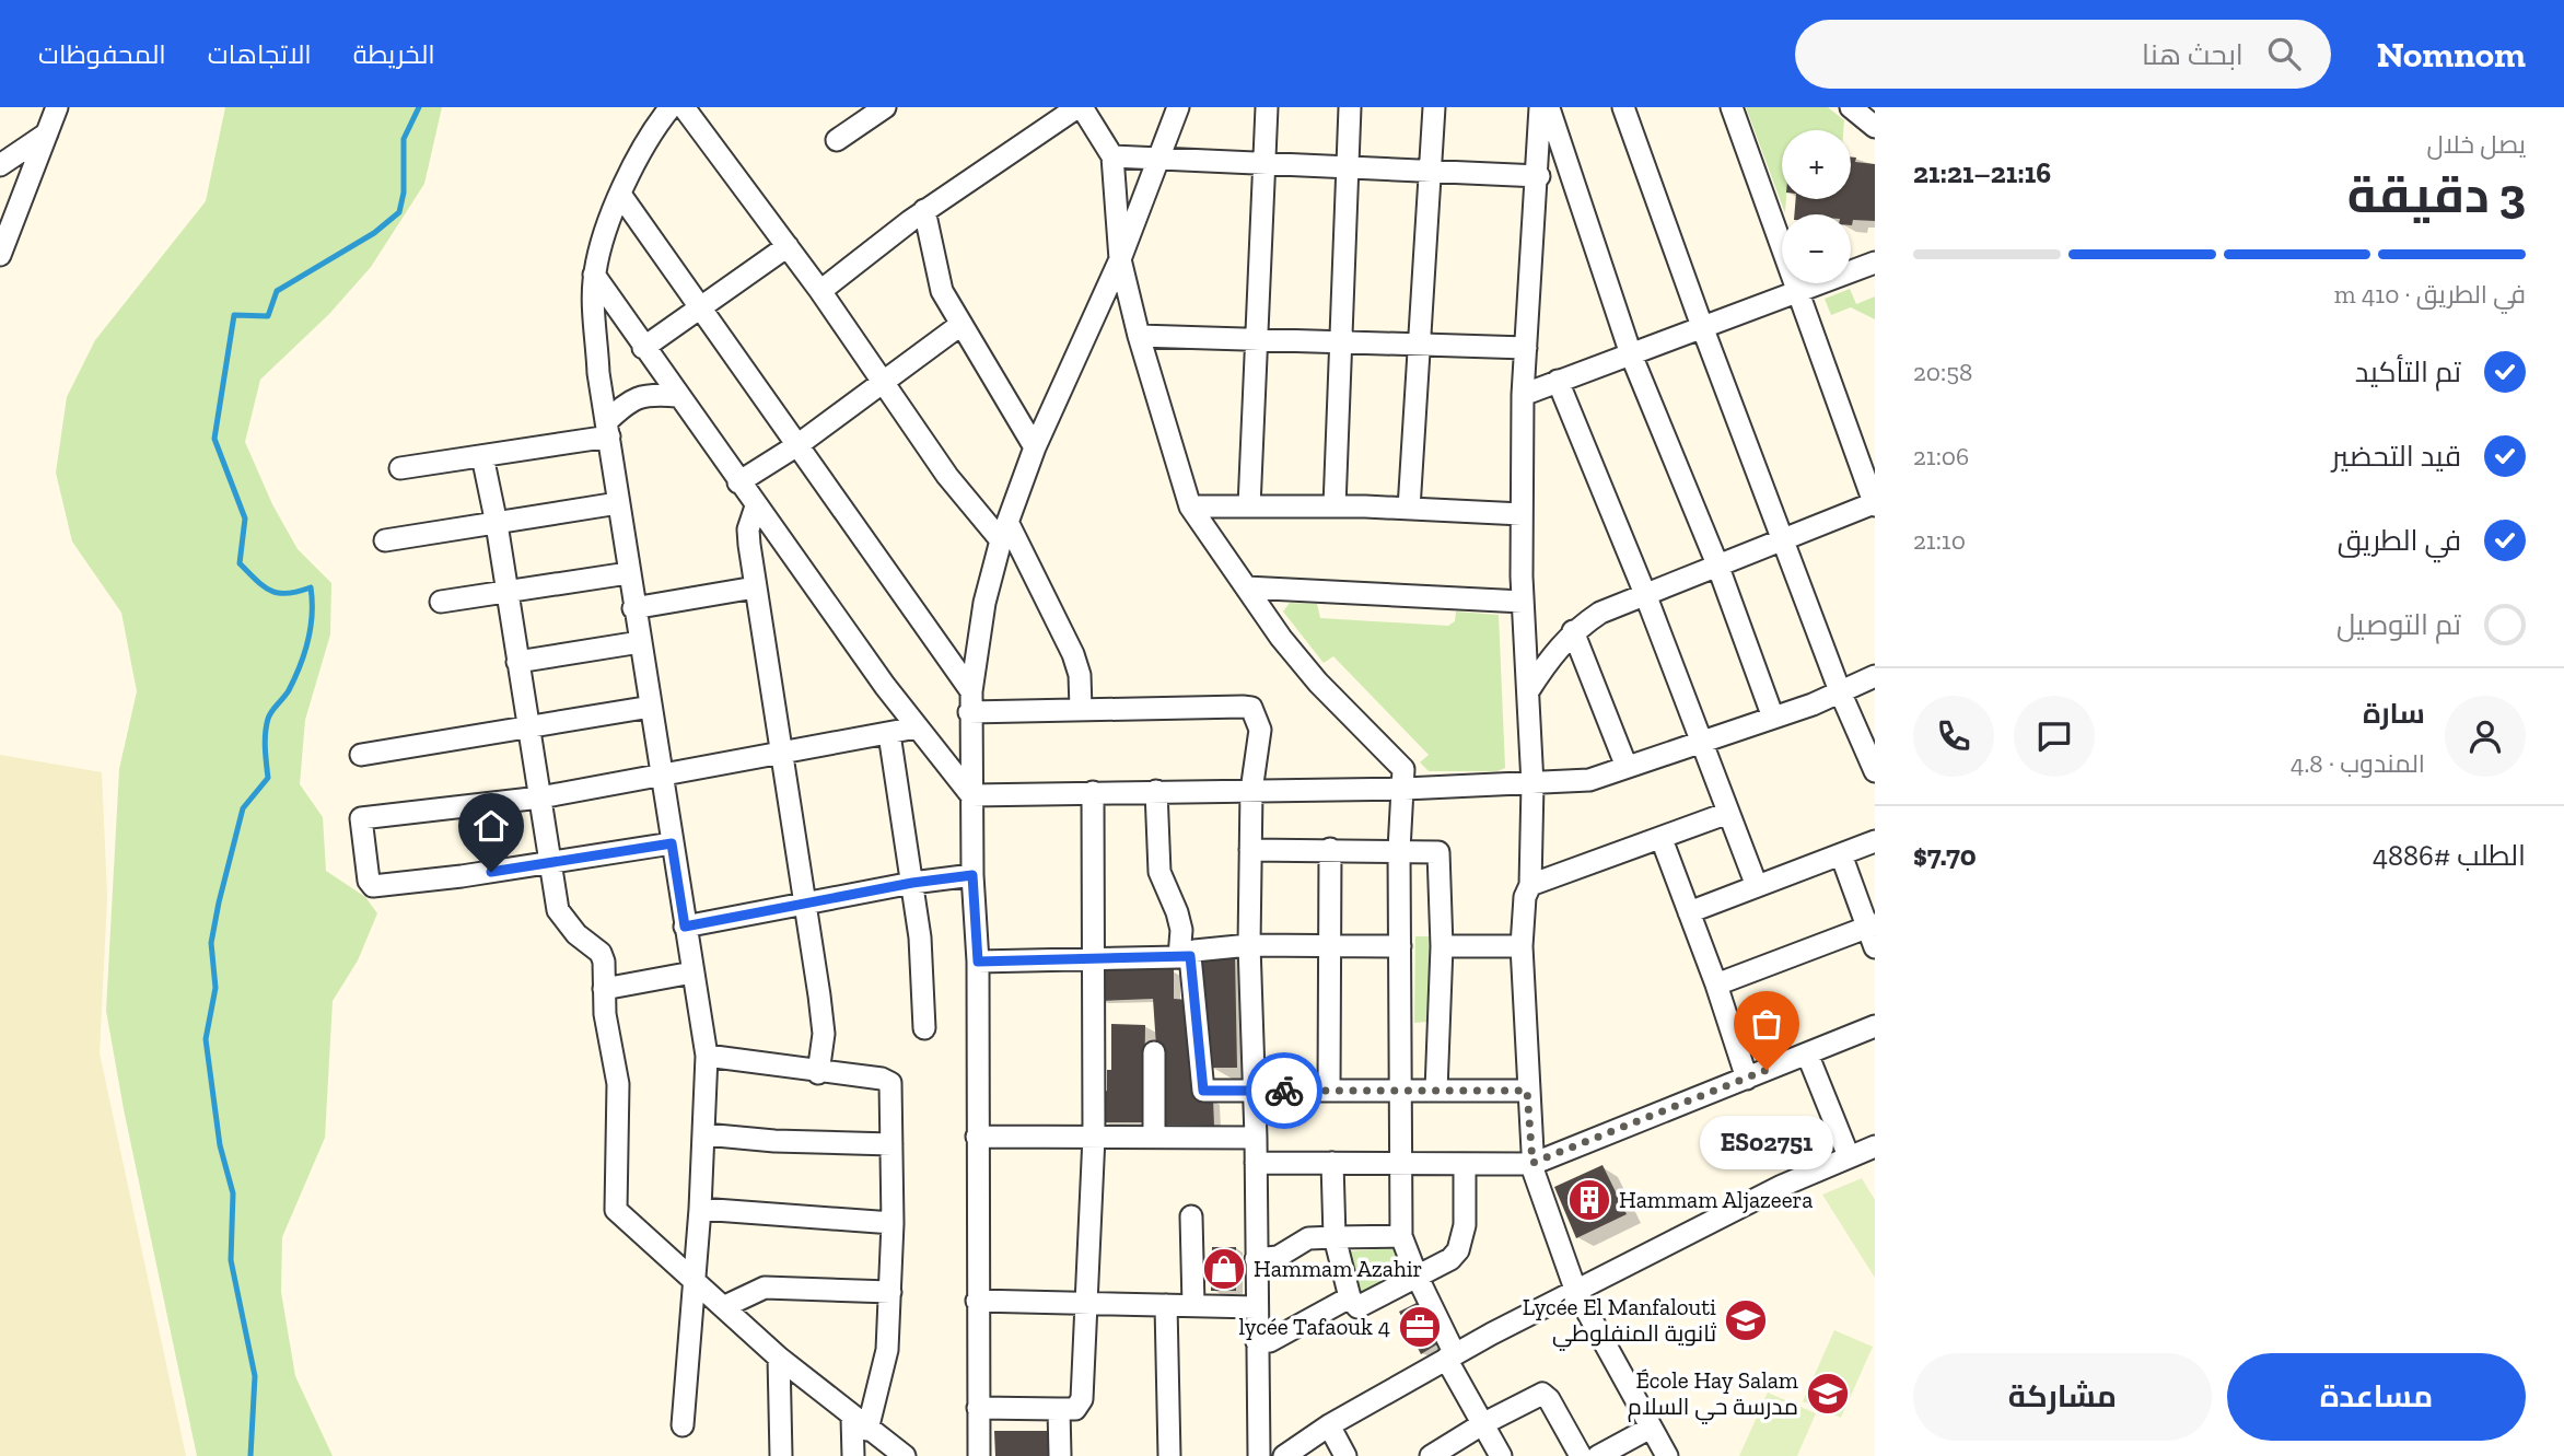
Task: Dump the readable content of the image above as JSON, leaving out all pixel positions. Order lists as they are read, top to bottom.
{
  "places": {
    "other": ["ES02751"],
    "building": ["Hammam Aljazeera"],
    "shop": ["Hammam Azahir"],
    "school or university": ["Lycée El Manfalouti ثانوية المنفلوطي", "École Hay Salam مدرسة حي السلام"],
    "office": ["lycée Tafaouk 4"]
  },
  "page": {
    "header": "Nomnom",
    "search": "ابحث هنا",
    "nav": ["الخريطة", "الاتجاهات", "المحفوظات"],
    "heading": ["3 دقيقة", "يصل خلال", "21:16–21:21"],
    "panel": [
      "سارة",
      "المندوب · 4.8",
      "الطلب #4886",
      "$7.70"
    ],
    "map_buttons": ["+", "−"],
    "bar": "في الطريق · 410 m",
    "list": [
      ["تم التأكيد", "20:58"],
      ["قيد التحضير", "21:06"],
      ["في الطريق", "21:10"],
      "تم التوصيل"
    ],
    "bubble": "ES02751",
    "buttons": ["مساعدة", "مشاركة"]
  }
}
